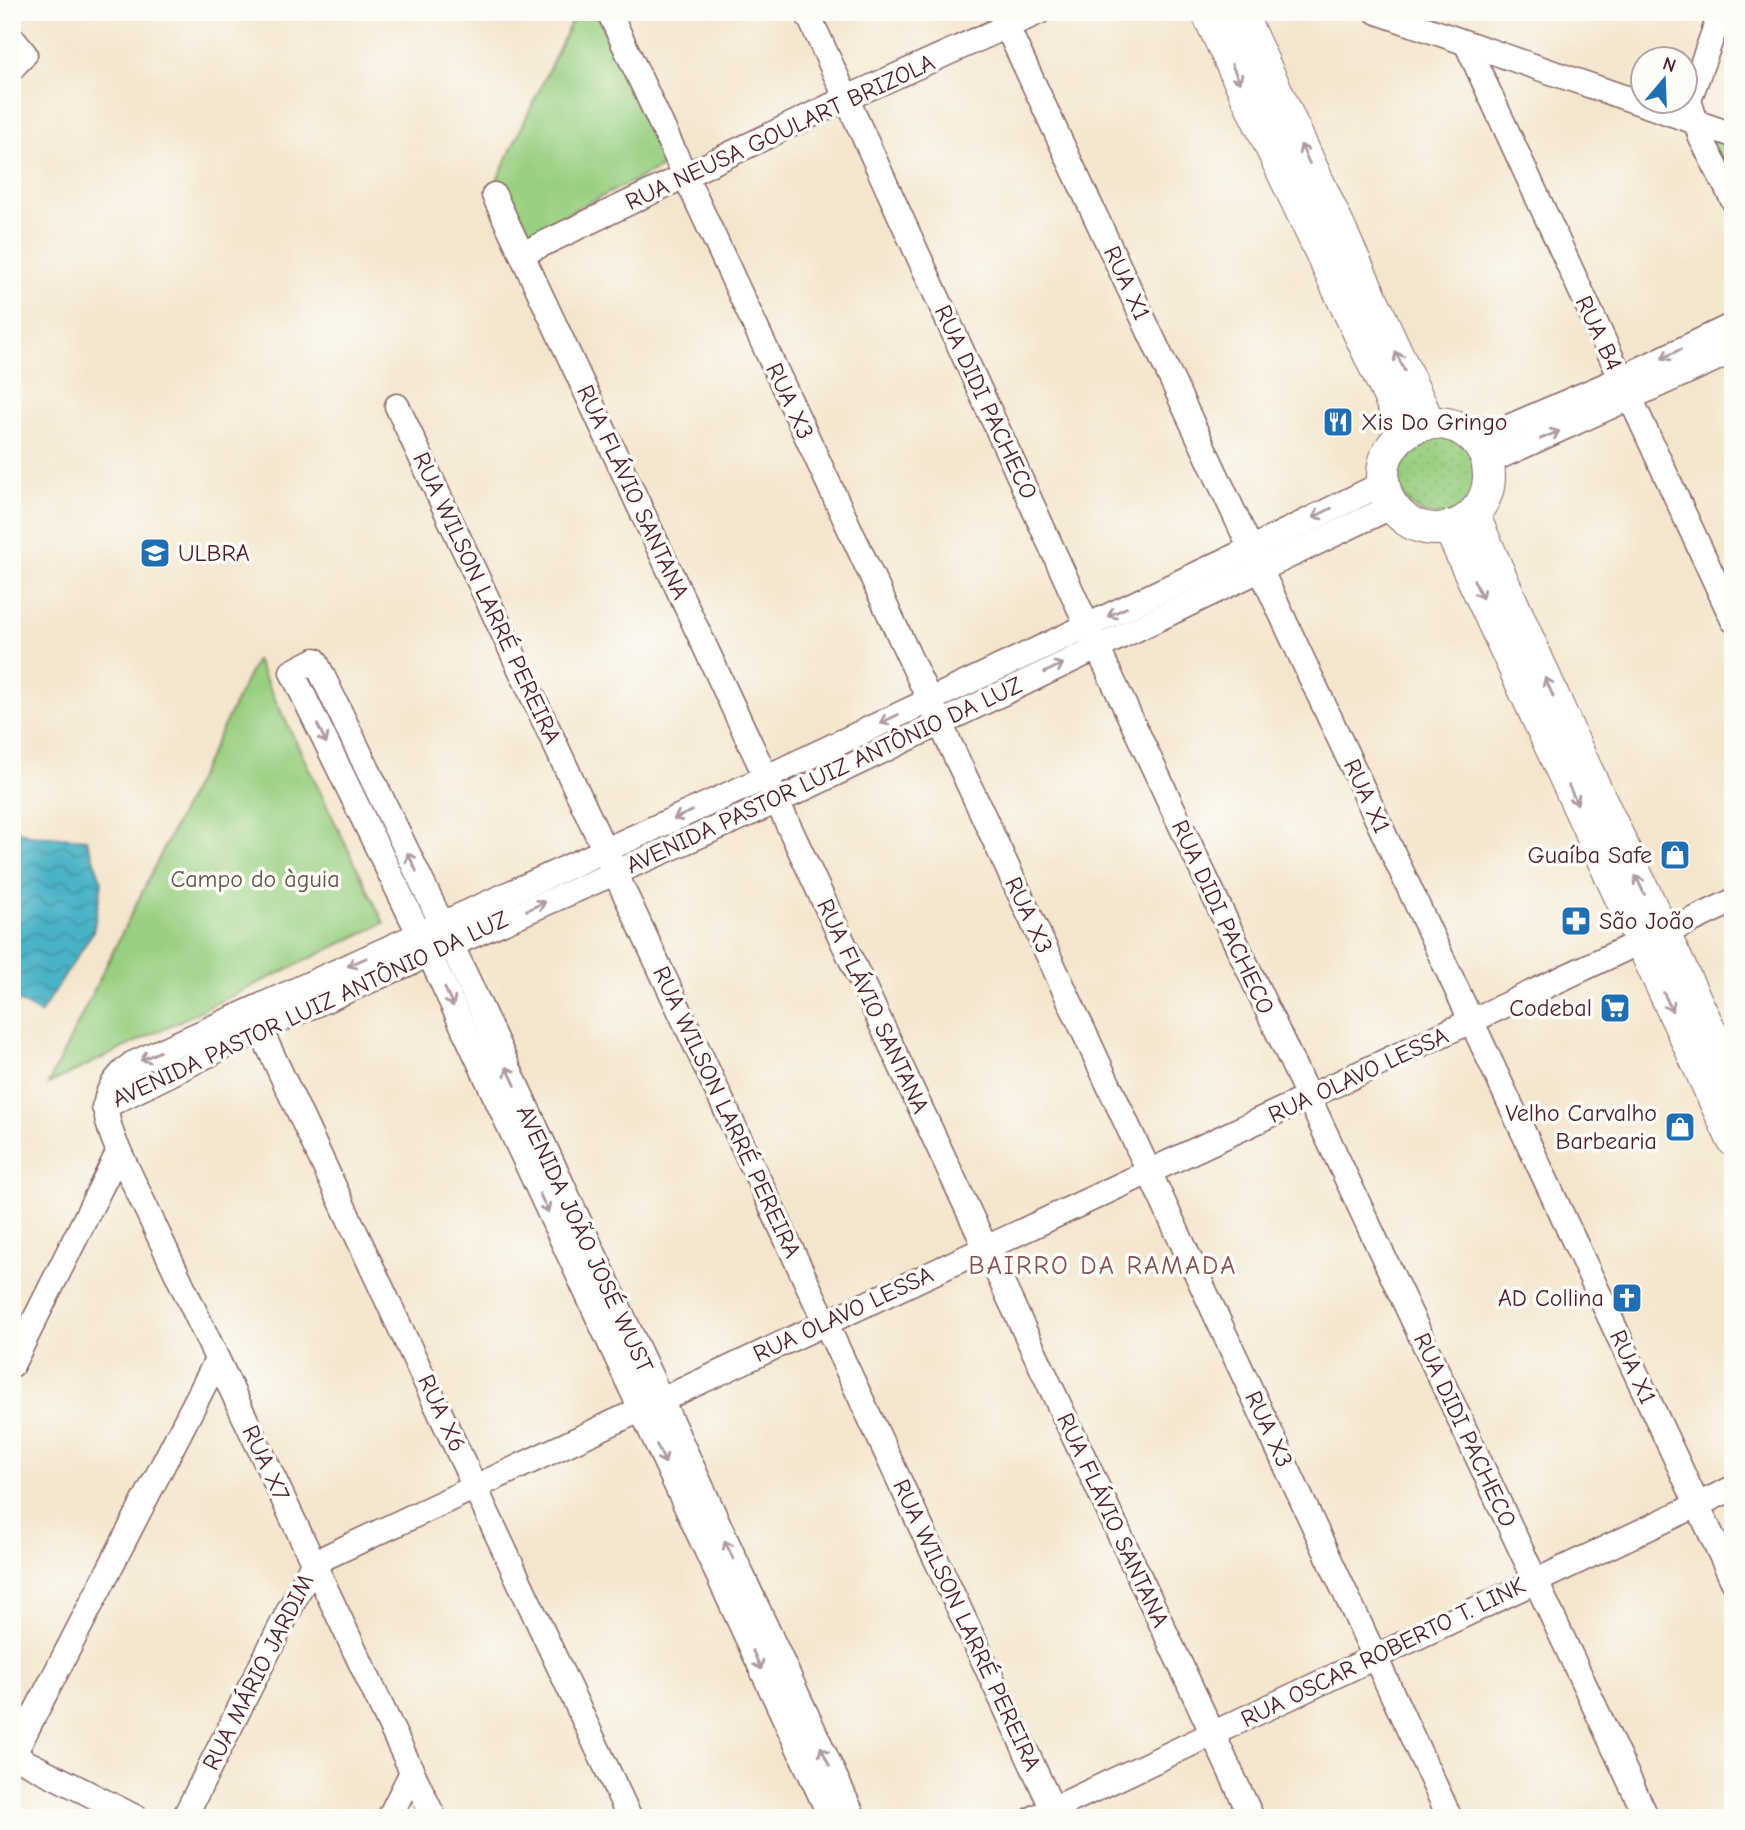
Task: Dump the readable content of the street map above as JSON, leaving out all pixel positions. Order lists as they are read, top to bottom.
{
  "streets": {
    "street": [
      "RUA NEUSA GOULART BRIZOLA",
      "RUA X1",
      "RUA B4",
      "RUA X3",
      "RUA DIDI PACHECO",
      "RUA FLÁVIO SANTANA",
      "RUA WILSON LARRÉ PEREIRA",
      "AVENIDA PASTOR LUIZ ANTÔNIO DA LUZ",
      "RUA OLAVO LESSA",
      "AVENIDA JOÃO JOSÉ WUST",
      "RUA X6",
      "RUA X7",
      "RUA OSCAR ROBERTO T. LINK",
      "RUA MÁRIO JARDIM"
    ]
  },
  "crossings": [
    ["RUA NEUSA GOULART BRIZOLA", "RUA X1"],
    ["RUA NEUSA GOULART BRIZOLA", "RUA X3"],
    ["RUA NEUSA GOULART BRIZOLA", "RUA DIDI PACHECO"],
    ["RUA NEUSA GOULART BRIZOLA", "RUA FLÁVIO SANTANA"],
    ["RUA X1", "AVENIDA PASTOR LUIZ ANTÔNIO DA LUZ"],
    ["RUA X1", "RUA OLAVO LESSA"],
    ["RUA X1", "RUA OSCAR ROBERTO T. LINK"],
    ["RUA X3", "AVENIDA PASTOR LUIZ ANTÔNIO DA LUZ"],
    ["RUA X3", "RUA OLAVO LESSA"],
    ["RUA X3", "RUA OSCAR ROBERTO T. LINK"],
    ["RUA DIDI PACHECO", "AVENIDA PASTOR LUIZ ANTÔNIO DA LUZ"],
    ["RUA DIDI PACHECO", "RUA OLAVO LESSA"],
    ["RUA DIDI PACHECO", "RUA OSCAR ROBERTO T. LINK"],
    ["RUA FLÁVIO SANTANA", "AVENIDA PASTOR LUIZ ANTÔNIO DA LUZ"],
    ["RUA FLÁVIO SANTANA", "RUA OLAVO LESSA"],
    ["RUA FLÁVIO SANTANA", "RUA OSCAR ROBERTO T. LINK"],
    ["RUA WILSON LARRÉ PEREIRA", "AVENIDA PASTOR LUIZ ANTÔNIO DA LUZ"],
    ["RUA WILSON LARRÉ PEREIRA", "RUA OLAVO LESSA"],
    ["RUA WILSON LARRÉ PEREIRA", "RUA OSCAR ROBERTO T. LINK"],
    ["AVENIDA PASTOR LUIZ ANTÔNIO DA LUZ", "AVENIDA JOÃO JOSÉ WUST"],
    ["AVENIDA PASTOR LUIZ ANTÔNIO DA LUZ", "RUA X6"],
    ["AVENIDA PASTOR LUIZ ANTÔNIO DA LUZ", "RUA X7"],
    ["RUA OLAVO LESSA", "AVENIDA JOÃO JOSÉ WUST"],
    ["RUA OLAVO LESSA", "RUA X6"],
    ["RUA OLAVO LESSA", "RUA X7"],
    ["RUA OLAVO LESSA", "RUA MÁRIO JARDIM"],
    ["RUA X7", "RUA MÁRIO JARDIM"]
  ],
  "districts": ["BAIRRO DA RAMADA"],
  "parks": ["Campo do àguia"],
  "places": {
    "restaurant": ["Xis Do Gringo"],
    "school or university": ["ULBRA"],
    "shop": ["Guaíba Safe", "Velho Carvalho Barbearia"],
    "pharmacy": ["São João"],
    "supermarket": ["Codebal"],
    "church": ["AD Collina"]
  },
  "north": "top"
}
